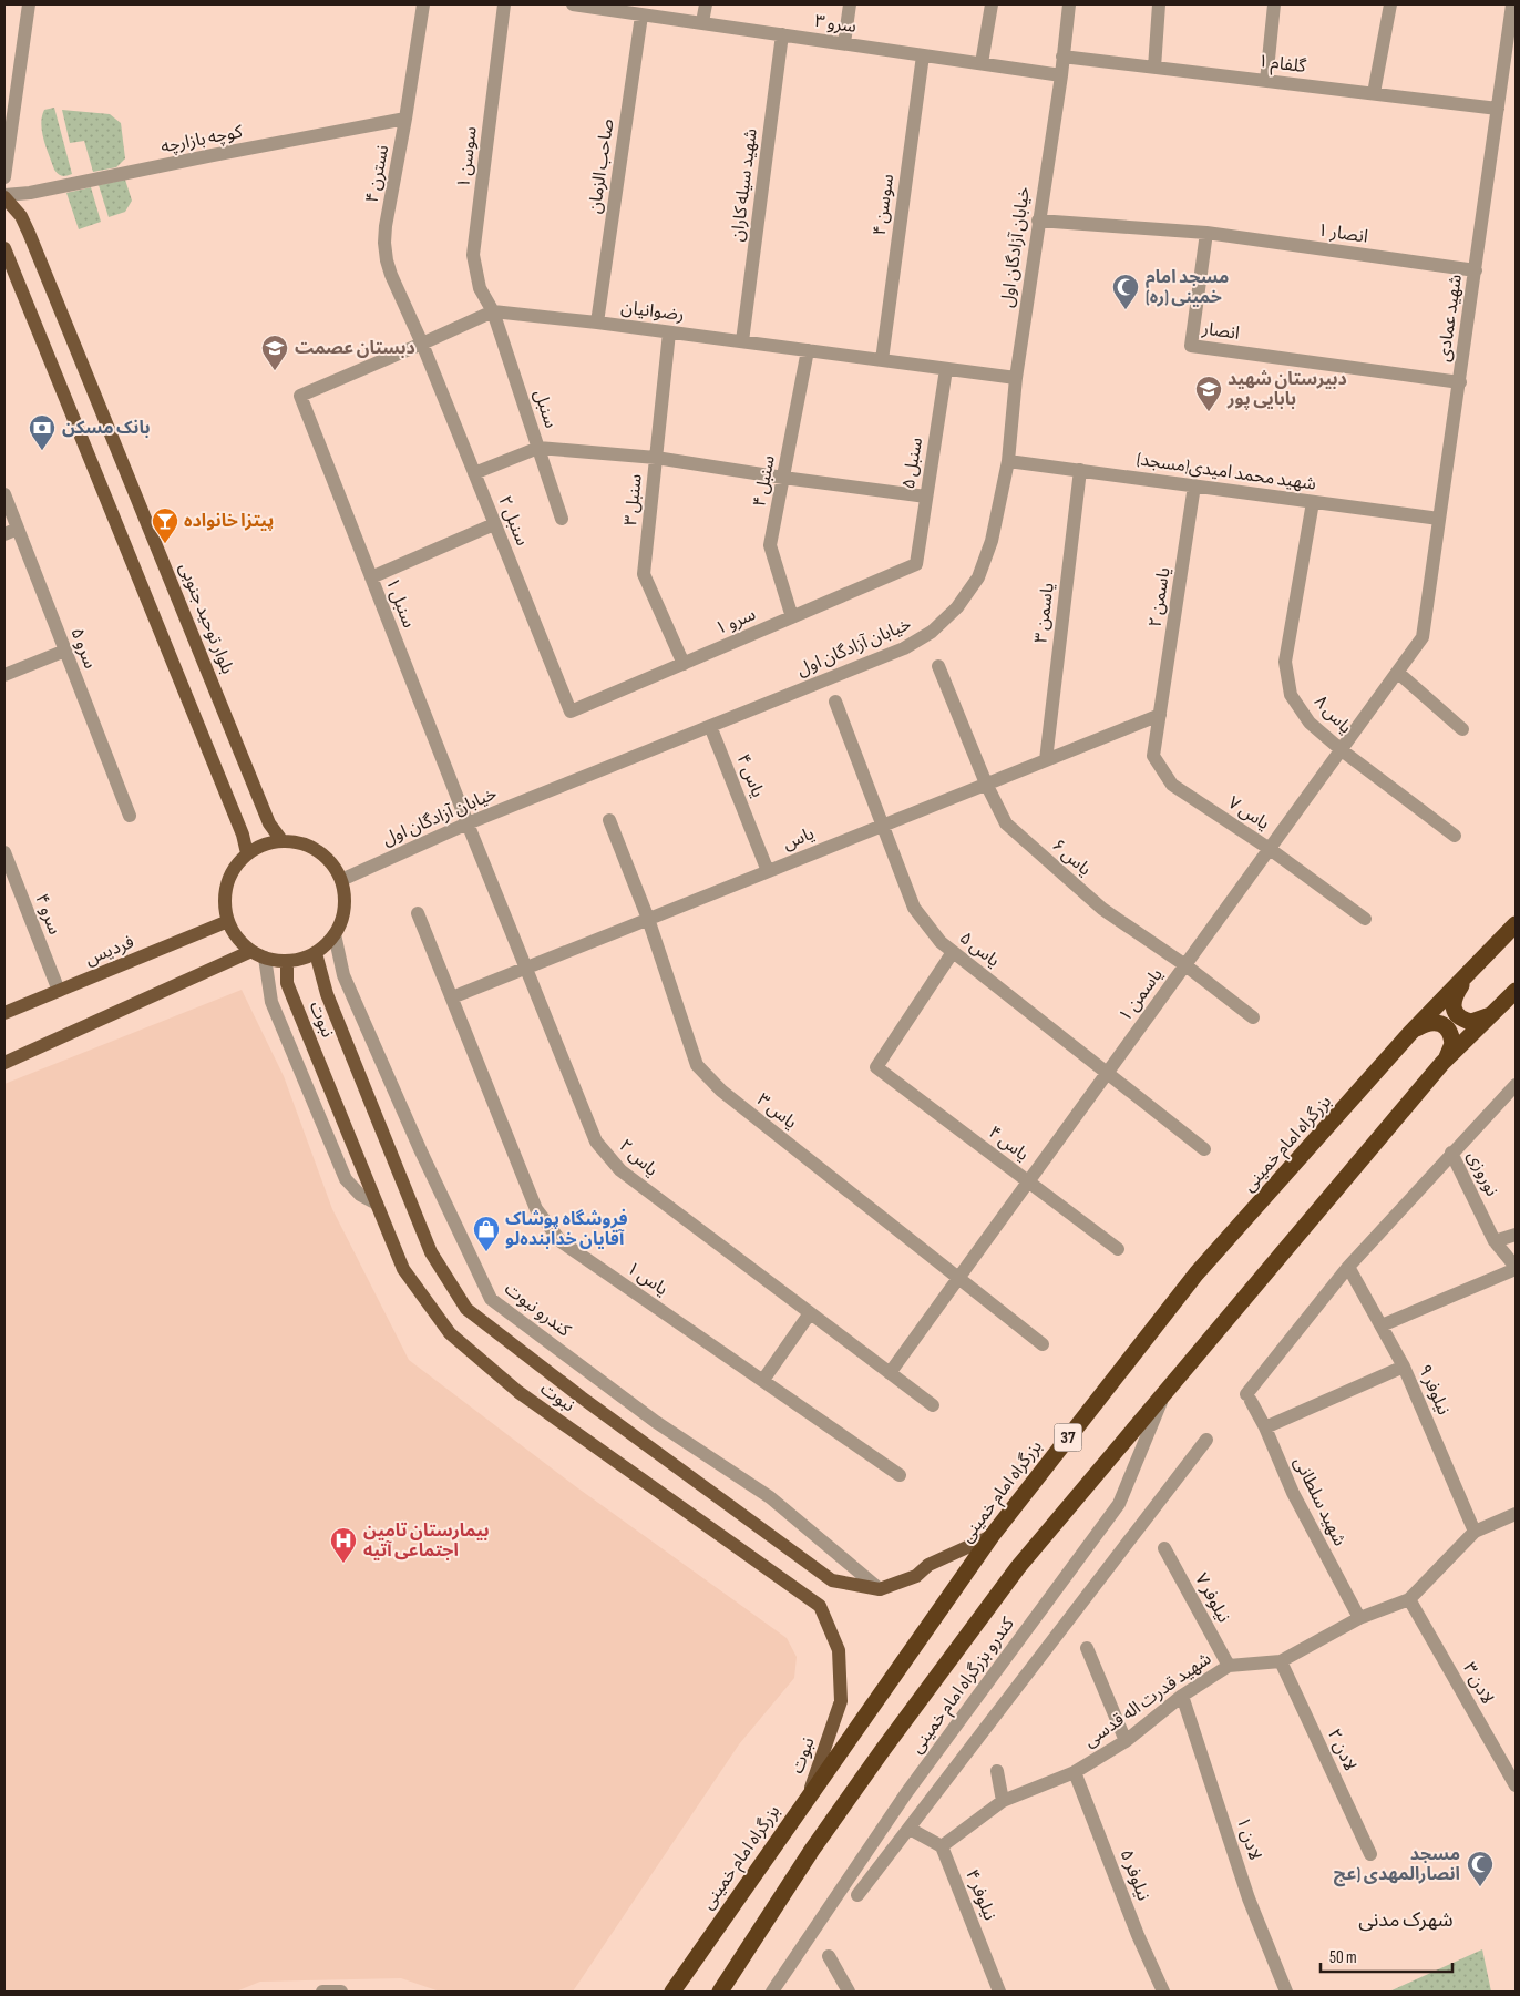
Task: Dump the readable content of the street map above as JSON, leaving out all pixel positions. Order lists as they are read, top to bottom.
{
  "streets": {
    "highway": ["بزرگراه امام خمینی", "37"],
    "main road": ["بلوار توحید جنوبی", "فردیس", "نبوت"],
    "street": [
      "سرو ۳",
      "گلفام ۱",
      "کوچه بازارچه",
      "سوسن ۱",
      "صاحب الزمان",
      "نسترن ۴",
      "شهید سیله کاران",
      "سوسن ۴",
      "انصار ۱",
      "خیابان آزادگان اول",
      "رضوانیان",
      "شهید عمادی",
      "انصار",
      "سنبل",
      "سنبل ۵",
      "(مسجد)شهید محمد امیدی",
      "سنبل ۴",
      "سنبل ۳",
      "سنبل ۲",
      "یاسمن ۲",
      "سنبل ۱",
      "یاسمن ۳",
      "سرو ۱",
      "سرو ۵",
      "یاس ۸",
      "یاس ۴",
      "یاس ۷",
      "یاس",
      "یاس ۶",
      "سرو ۴",
      "یاس ۵",
      "یاسمن ۱",
      "یاس ۳",
      "یاس ۲",
      "نوروزی",
      "یاس ۱",
      "کندرو نبوت",
      "نیلوفر ۹",
      "شهید سلطانی",
      "نیلوفر ۷",
      "لادن ۳",
      "کندرو بزرگراه امام خمینی",
      "شهید قدرت اله قدسی",
      "لادن ۲",
      "لادن ۱",
      "نیلوفر ۵",
      "نیلوفر ۴"
    ]
  },
  "crossings": [
    ["سرو ۳", "صاحب الزمان"],
    ["سرو ۳", "شهید سیله کاران"],
    ["سرو ۳", "سوسن ۴"],
    ["سرو ۳", "خیابان آزادگان اول"],
    ["گلفام ۱", "خیابان آزادگان اول"],
    ["گلفام ۱", "شهید عمادی"],
    ["کوچه بازارچه", "نسترن ۴"],
    ["کوچه بازارچه", "بلوار توحید جنوبی"],
    ["سوسن ۱", "رضوانیان"],
    ["سوسن ۱", "سنبل"],
    ["صاحب الزمان", "رضوانیان"],
    ["نسترن ۴", "سنبل ۲"],
    ["نسترن ۴", "سنبل ۱"],
    ["شهید سیله کاران", "رضوانیان"],
    ["سوسن ۴", "رضوانیان"],
    ["انصار ۱", "شهید عمادی"],
    ["انصار ۱", "انصار"],
    ["خیابان آزادگان اول", "رضوانیان"],
    ["خیابان آزادگان اول", "(مسجد)شهید محمد امیدی"],
    ["خیابان آزادگان اول", "سنبل ۱"],
    ["خیابان آزادگان اول", "بلوار توحید جنوبی"],
    ["خیابان آزادگان اول", "یاس ۴"],
    ["خیابان آزادگان اول", "فردیس"],
    ["خیابان آزادگان اول", "نبوت"],
    ["خیابان آزادگان اول", "یاس ۲"],
    ["خیابان آزادگان اول", "کندرو نبوت"],
    ["رضوانیان", "سنبل"],
    ["رضوانیان", "سنبل ۵"],
    ["رضوانیان", "سنبل ۴"],
    ["رضوانیان", "سنبل ۳"],
    ["شهید عمادی", "انصار"],
    ["شهید عمادی", "(مسجد)شهید محمد امیدی"],
    ["شهید عمادی", "یاسمن ۱"],
    ["سنبل ۵", "سرو ۱"],
    ["(مسجد)شهید محمد امیدی", "یاسمن ۲"],
    ["(مسجد)شهید محمد امیدی", "یاسمن ۳"],
    ["(مسجد)شهید محمد امیدی", "یاس ۸"],
    ["سنبل ۴", "سرو ۱"],
    ["سنبل ۳", "سرو ۱"],
    ["سنبل ۲", "سنبل ۱"],
    ["سنبل ۲", "سرو ۱"],
    ["یاسمن ۲", "یاس ۷"],
    ["یاسمن ۲", "یاس"],
    ["سنبل ۱", "یاس ۲"],
    ["یاسمن ۳", "یاس"],
    ["بلوار توحید جنوبی", "فردیس"],
    ["بلوار توحید جنوبی", "نبوت"],
    ["بلوار توحید جنوبی", "کندرو نبوت"],
    ["یاس ۸", "یاسمن ۱"],
    ["یاس ۴", "یاس"],
    ["یاس ۴", "یاس ۵"],
    ["یاس ۴", "یاسمن ۱"],
    ["یاس ۷", "یاس"],
    ["یاس ۷", "یاسمن ۱"],
    ["یاس", "یاس ۶"],
    ["یاس", "یاس ۵"],
    ["یاس", "یاس ۳"],
    ["یاس", "یاس ۲"],
    ["یاس", "یاس ۱"],
    ["یاس ۶", "یاسمن ۱"],
    ["سرو ۴", "فردیس"],
    ["یاس ۵", "یاسمن ۱"],
    ["فردیس", "نبوت"],
    ["فردیس", "کندرو نبوت"],
    ["یاسمن ۱", "یاس ۳"],
    ["یاسمن ۱", "یاس ۲"],
    ["نبوت", "بزرگراه امام خمینی"],
    ["نبوت", "کندرو نبوت"],
    ["نیلوفر ۹", "شهید سلطانی"],
    ["نیلوفر ۹", "شهید قدرت اله قدسی"],
    ["37", "کندرو بزرگراه امام خمینی"],
    ["شهید سلطانی", "شهید قدرت اله قدسی"],
    ["نیلوفر ۷", "شهید قدرت اله قدسی"],
    ["لادن ۳", "شهید قدرت اله قدسی"],
    ["شهید قدرت اله قدسی", "لادن ۲"],
    ["شهید قدرت اله قدسی", "لادن ۱"],
    ["شهید قدرت اله قدسی", "نیلوفر ۵"],
    ["شهید قدرت اله قدسی", "نیلوفر ۴"]
  ],
  "districts": ["شهرک مدنی"],
  "places": {
    "mosque": ["مسجد امام خمینی (ره)", "مسجد انصارالمهدی (عج"],
    "school or university": ["دبستان عصمت", "دبیرستان شهید بابایی پور"],
    "bank": ["بانک مسکن"],
    "bar": ["پیتزا خانواده"],
    "shop": ["فروشگاه پوشاک آقایان خدابنده‌لو"],
    "hospital": ["بیمارستان تامین اجتماعی آتیه"]
  },
  "scale_bar": "50 m"
}
